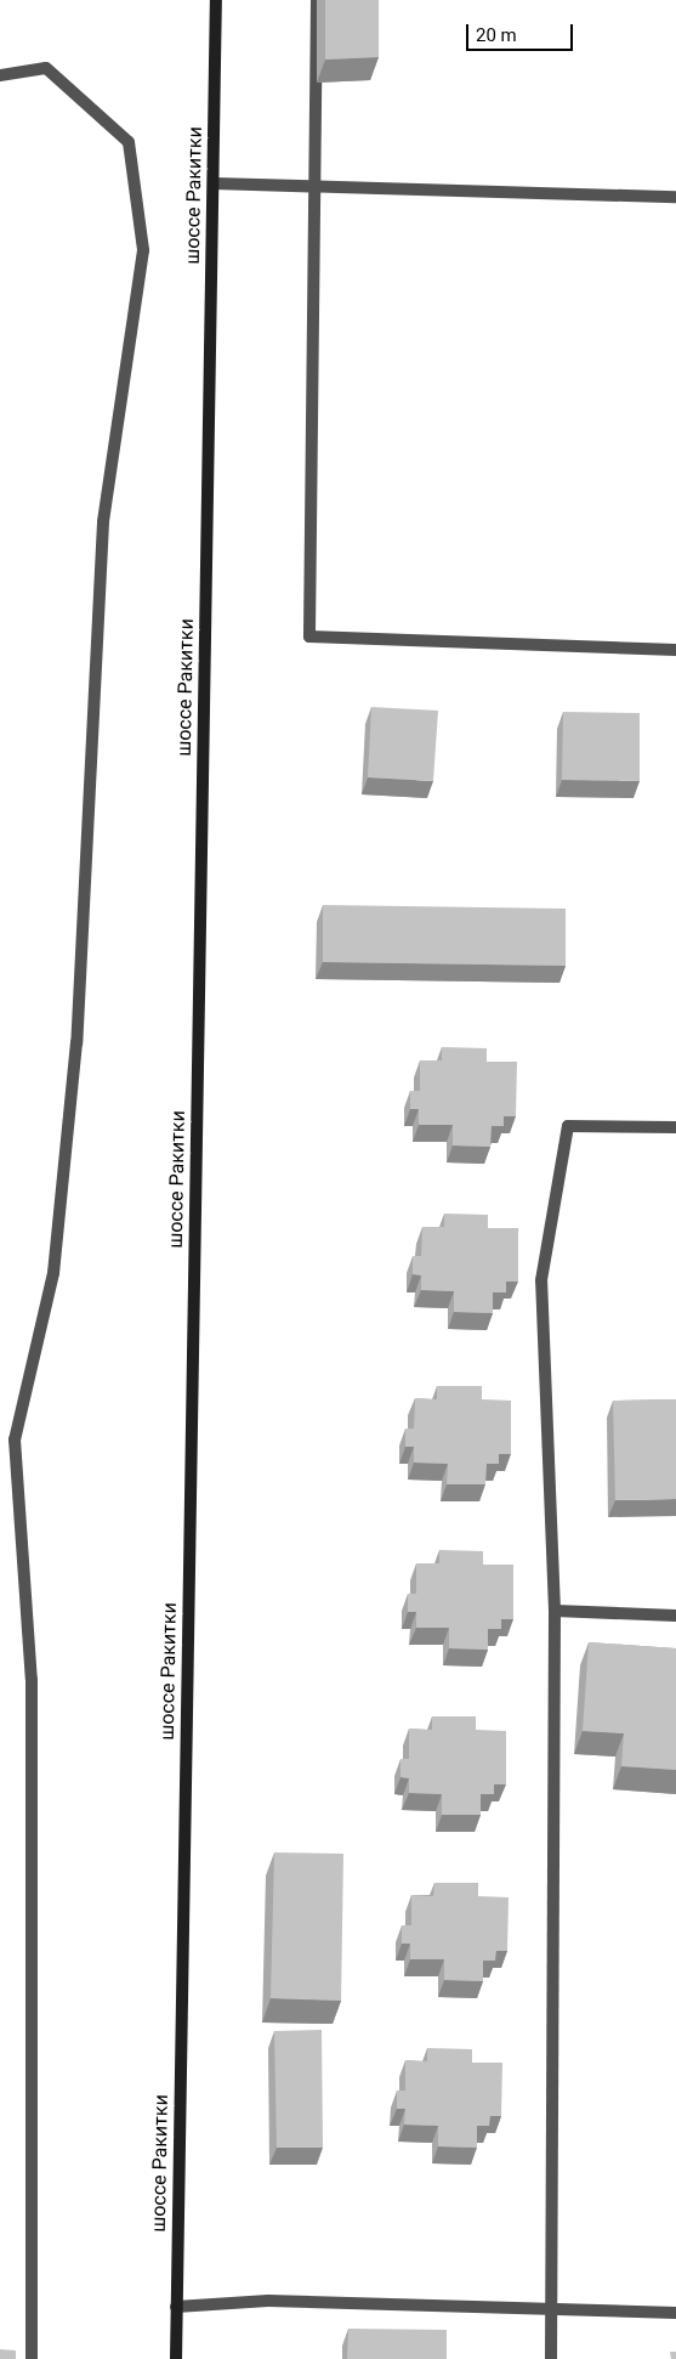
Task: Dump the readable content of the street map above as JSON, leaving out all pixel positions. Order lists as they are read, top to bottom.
{
  "streets": {
    "main road": ["шоссе Ракитки"]
  },
  "scale_bar": "20 m"
}
